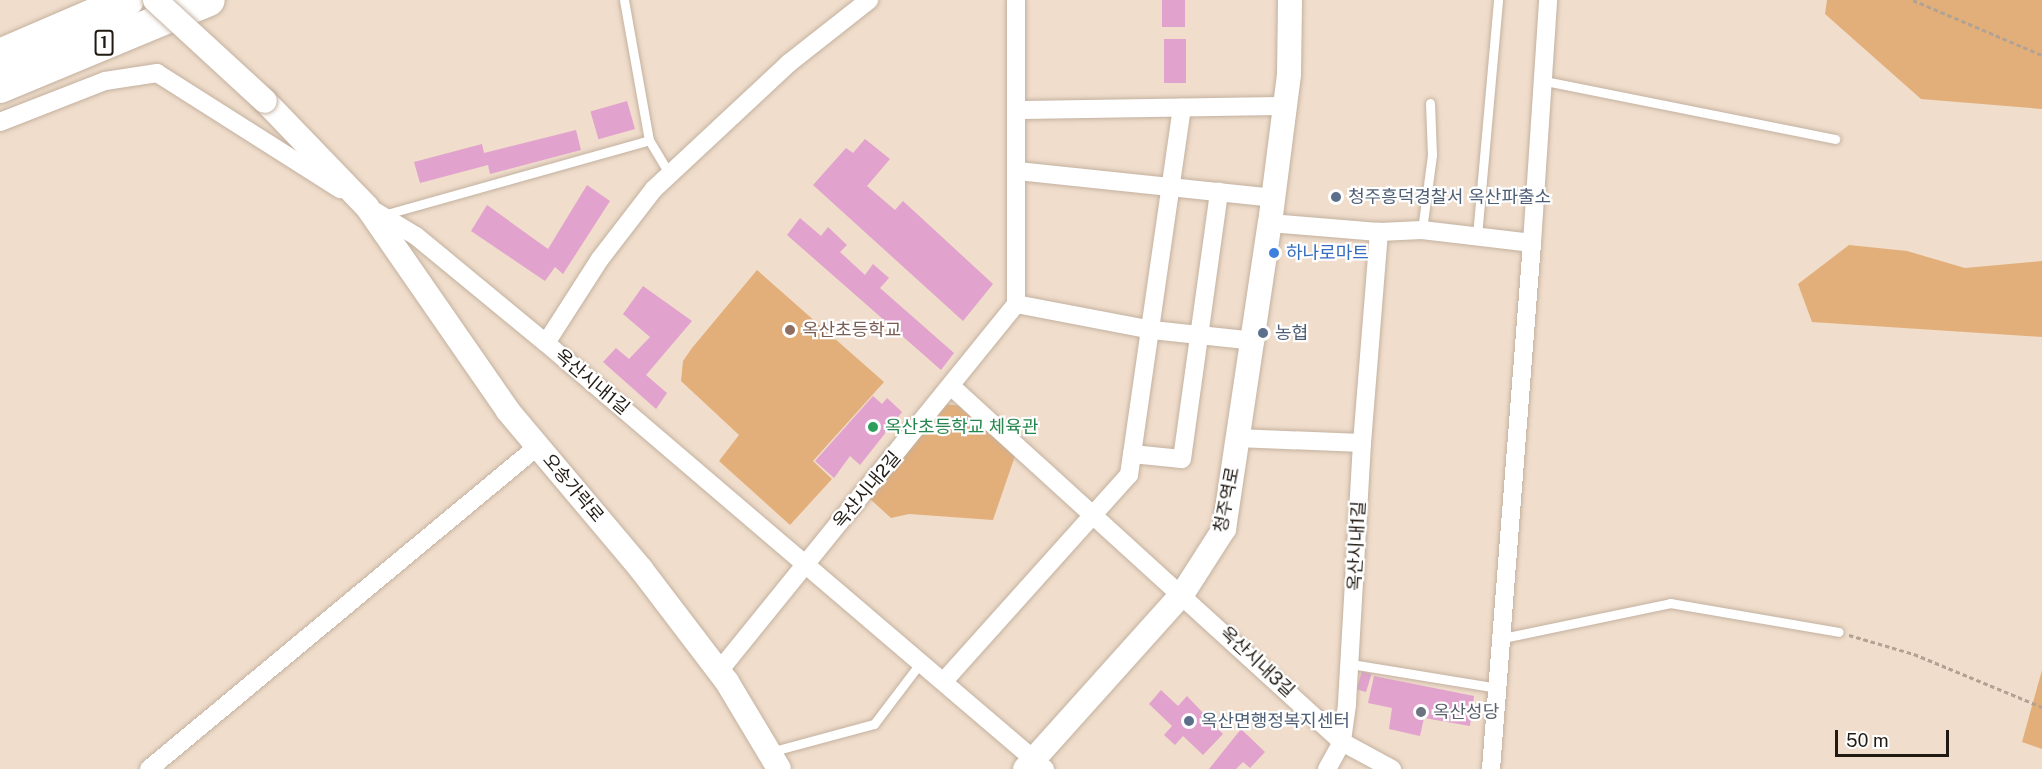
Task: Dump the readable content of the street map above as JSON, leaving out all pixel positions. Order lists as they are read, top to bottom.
{
  "streets": {
    "highway": ["1"],
    "street": [
      "옥산시내1길",
      "오송가락로",
      "옥산시내2길",
      "청주역로",
      "옥산시내3길"
    ]
  },
  "crossings": [
    ["옥산시내1길", "오송가락로"],
    ["옥산시내1길", "옥산시내2길"],
    ["옥산시내1길", "청주역로"],
    ["옥산시내1길", "옥산시내3길"],
    ["오송가락로", "옥산시내2길"],
    ["청주역로", "옥산시내3길"]
  ],
  "places": [
    "청주흥덕경찰서 옥산파출소",
    "하나로마트",
    "옥산초등학교",
    "농협",
    "옥산초등학교 체육관",
    "옥산성당",
    "옥산면행정복지센터"
  ],
  "scale_bar": "50 m"
}
